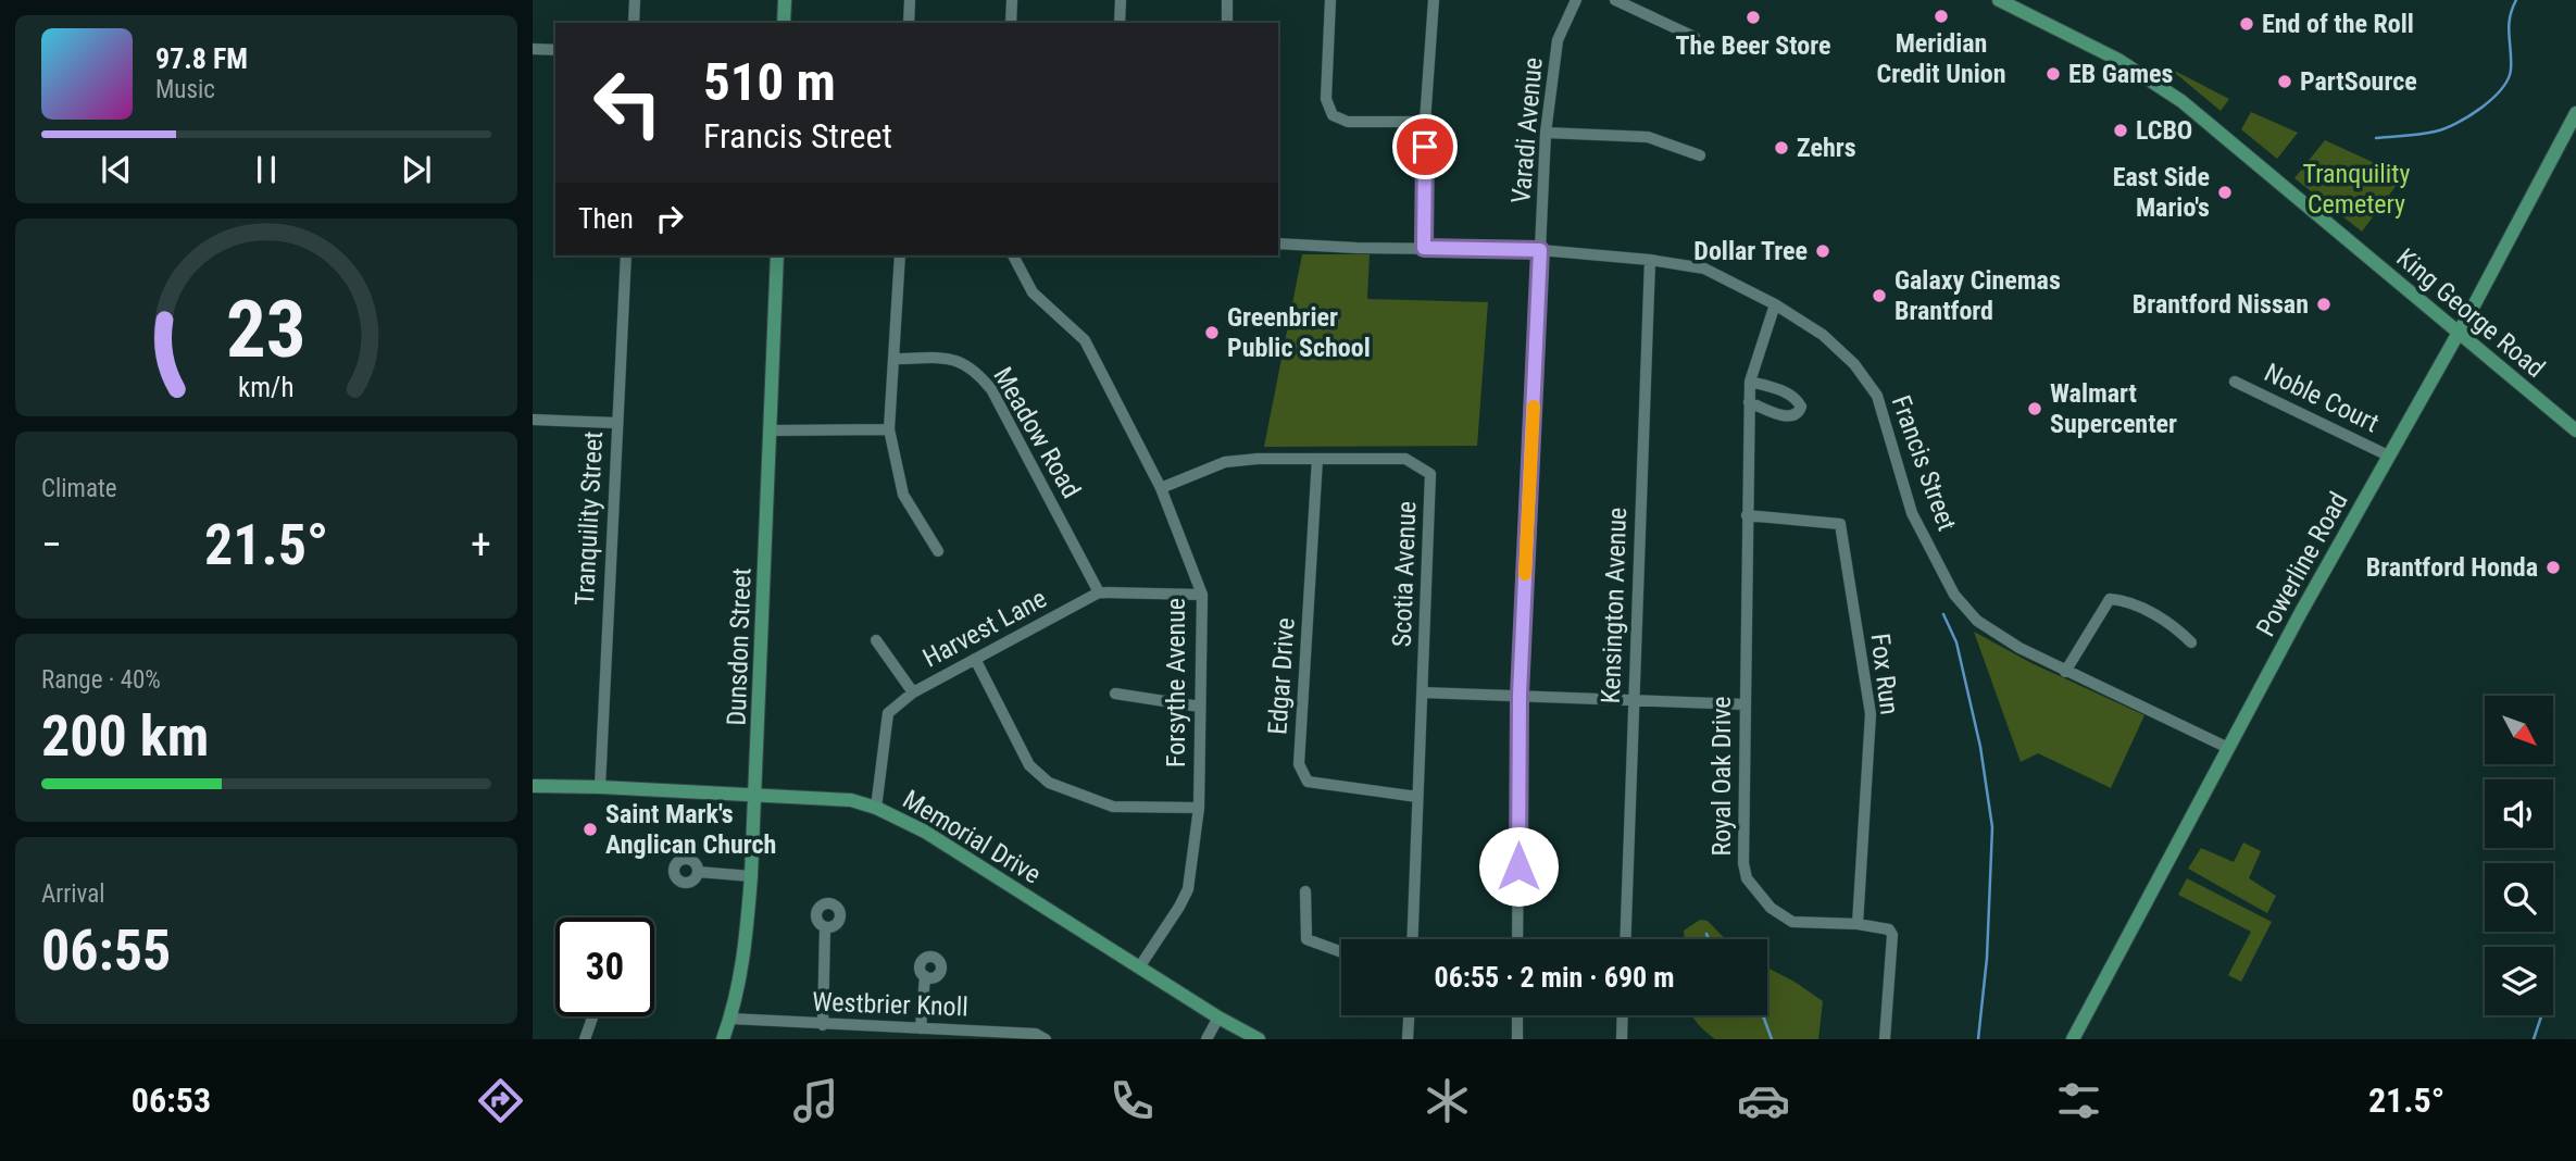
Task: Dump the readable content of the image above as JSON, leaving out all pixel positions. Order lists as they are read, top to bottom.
{
  "streets": {
    "main road": [
      "King George Road",
      "Powerline Road",
      "Dunsdon Street",
      "Memorial Drive"
    ],
    "street": [
      "Varadi Avenue",
      "Noble Court",
      "Meadow Road",
      "Francis Street",
      "Tranquility Street",
      "Scotia Avenue",
      "Kensington Avenue",
      "Harvest Lane",
      "Fox Run",
      "Edgar Drive",
      "Forsythe Avenue",
      "Royal Oak Drive",
      "Westbrier Knoll"
    ]
  },
  "crossings": [
    ["Varadi Avenue", "Francis Street"],
    ["King George Road", "Powerline Road"],
    ["Noble Court", "Powerline Road"],
    ["Meadow Road", "Harvest Lane"],
    ["Francis Street", "Powerline Road"],
    ["Francis Street", "Kensington Avenue"],
    ["Francis Street", "Royal Oak Drive"],
    ["Tranquility Street", "Memorial Drive"],
    ["Scotia Avenue", "Edgar Drive"],
    ["Scotia Avenue", "Forsythe Avenue"],
    ["Harvest Lane", "Forsythe Avenue"],
    ["Harvest Lane", "Memorial Drive"],
    ["Dunsdon Street", "Memorial Drive"],
    ["Dunsdon Street", "Westbrier Knoll"],
    ["Fox Run", "Royal Oak Drive"],
    ["Forsythe Avenue", "Memorial Drive"]
  ],
  "parks": ["Tranquility Cemetery"],
  "places": [
    "Meridian Credit Union",
    "The Beer Store",
    "End of the Roll",
    "EB Games",
    "PartSource",
    "LCBO",
    "Zehrs",
    "East Side Mario's",
    "Dollar Tree",
    "Galaxy Cinemas Brantford",
    "Brantford Nissan",
    "Greenbrier Public School",
    "Walmart Supercenter",
    "Brantford Honda",
    "Saint Mark's Anglican Church"
  ],
  "north": "bottom right",
  "page": {
    "turn": ["510 m", "Francis Street"],
    "song": ["97.8 FM", "Music"],
    "then": "Then",
    "tile": [
      "Climate",
      ["Range · 40%", "200 km"],
      ["Arrival", "06:55"]
    ],
    "heat": ["−", "21.5°", "+"],
    "limit": "30",
    "trip": "06:55 · 2 min · 690 m",
    "tabs": ["06:53", "21.5°"],
    "gauge": ["23", "km/h"]
  }
}
